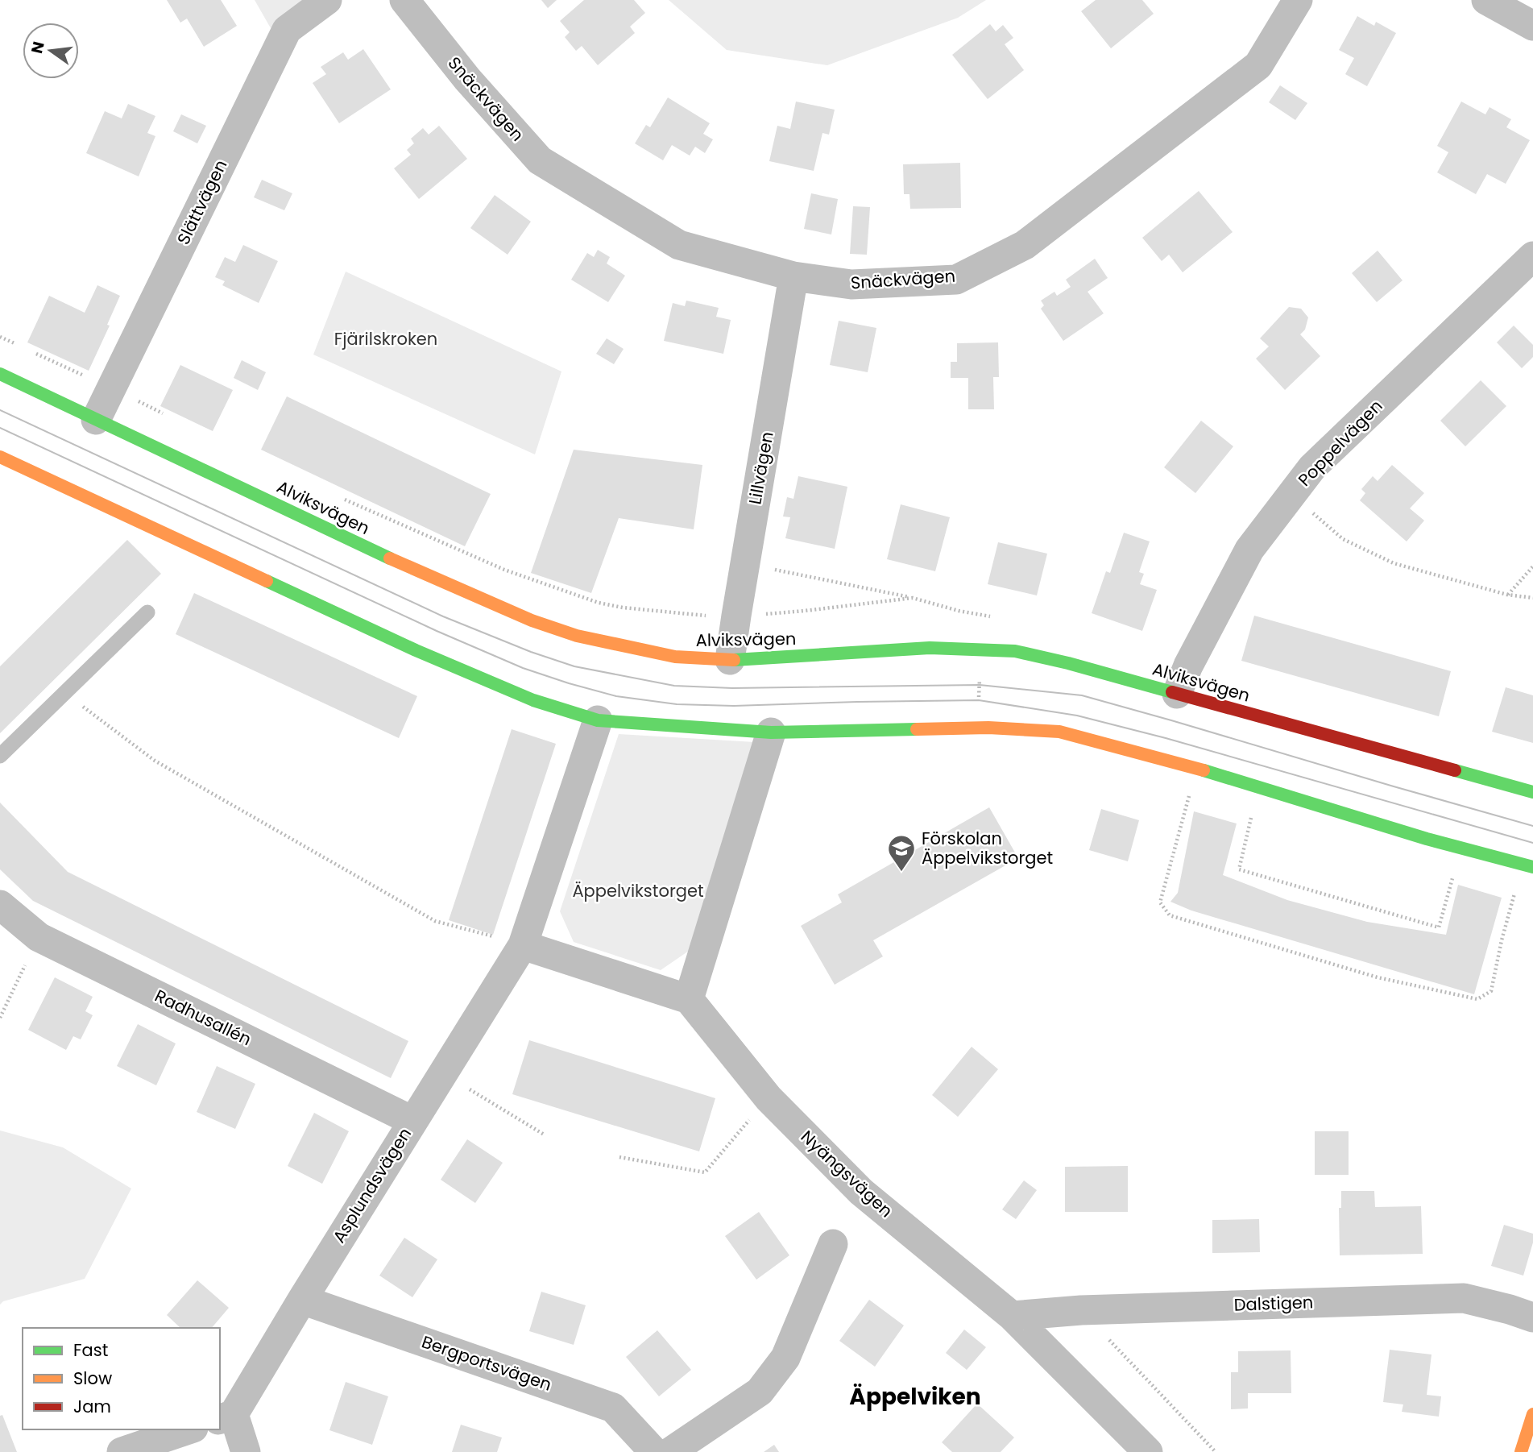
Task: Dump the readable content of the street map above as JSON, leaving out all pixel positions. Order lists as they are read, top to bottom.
{
  "streets": {
    "street": [
      "Snäckvägen",
      "Slättvägen",
      "Poppelvägen",
      "Lillvägen",
      "Alviksvägen",
      "Radhusallén",
      "Nyängsvägen",
      "Asplundsvägen",
      "Dalstigen",
      "Bergportsvägen"
    ]
  },
  "crossings": [
    ["Snäckvägen", "Lillvägen"],
    ["Slättvägen", "Alviksvägen"],
    ["Poppelvägen", "Alviksvägen"],
    ["Lillvägen", "Alviksvägen"],
    ["Radhusallén", "Asplundsvägen"],
    ["Nyängsvägen", "Dalstigen"],
    ["Asplundsvägen", "Bergportsvägen"]
  ],
  "districts": ["Äppelviken"],
  "parks": ["Fjärilskroken", "Äppelvikstorget"],
  "places": {
    "school or university": ["Förskolan Äppelvikstorget"]
  },
  "legend": ["Fast", "Slow", "Jam"],
  "north": "left"
}
